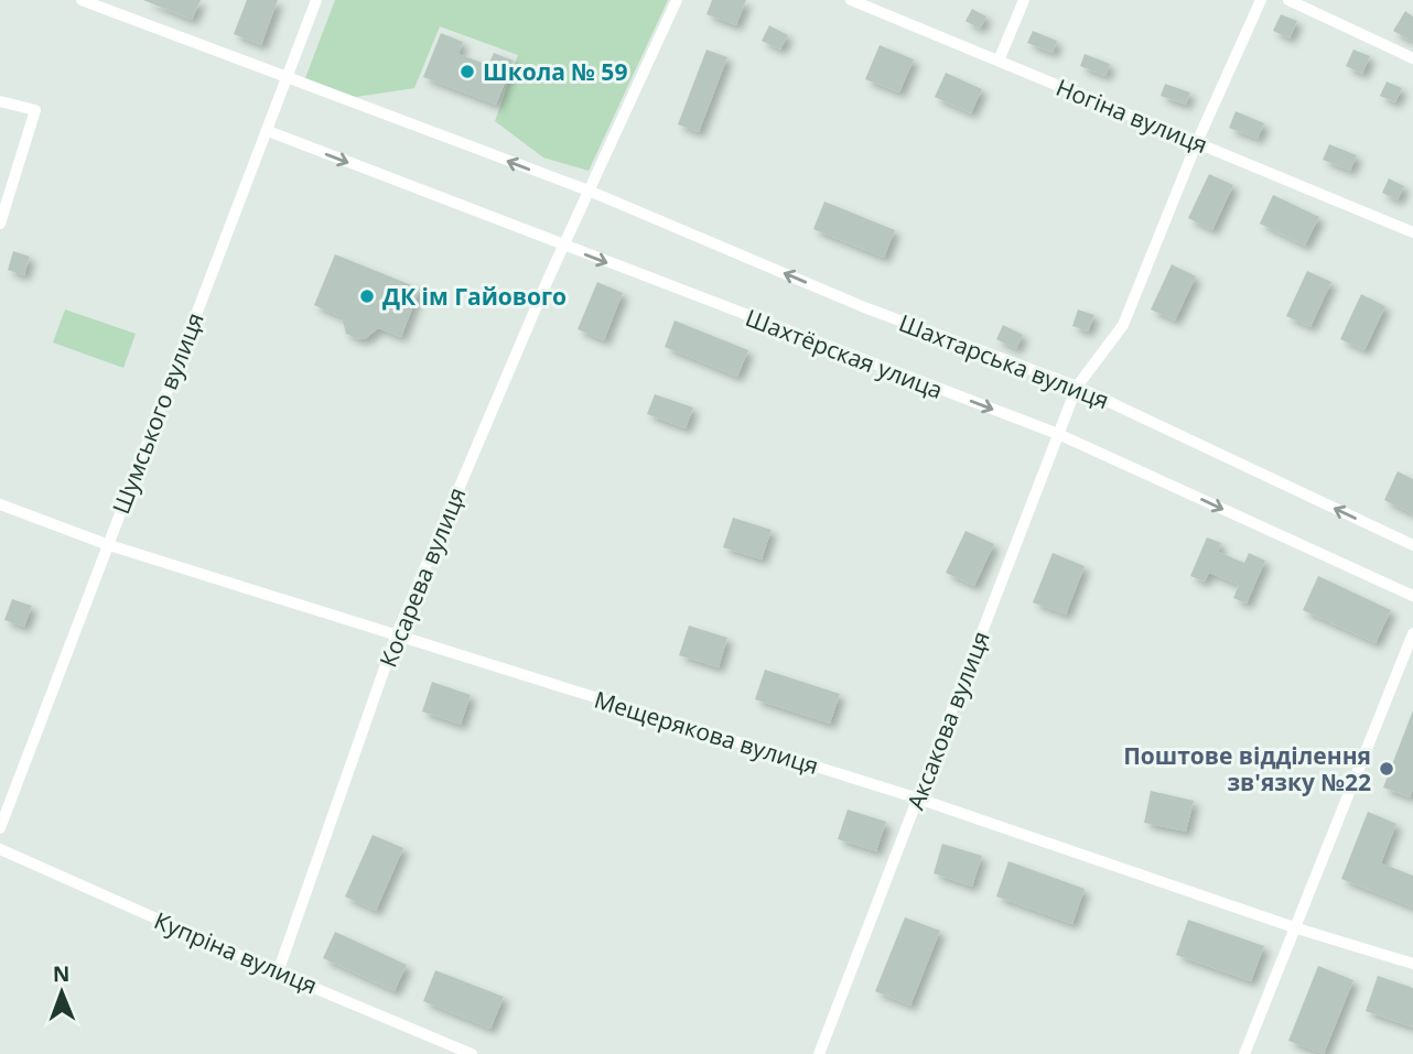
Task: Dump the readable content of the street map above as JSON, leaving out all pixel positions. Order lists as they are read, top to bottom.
{
  "streets": {
    "street": [
      "Ногіна вулиця",
      "Шахтёрская улица",
      "Шахтарська вулиця",
      "Шумського вулиця",
      "Косарева вулиця",
      "Аксакова вулиця",
      "Мещерякова вулиця",
      "Купріна вулиця"
    ]
  },
  "crossings": [
    ["Ногіна вулиця", "Аксакова вулиця"],
    ["Шахтёрская улица", "Шумського вулиця"],
    ["Шахтёрская улица", "Косарева вулиця"],
    ["Шахтёрская улица", "Аксакова вулиця"],
    ["Шахтарська вулиця", "Шумського вулиця"],
    ["Шахтарська вулиця", "Косарева вулиця"],
    ["Шахтарська вулиця", "Аксакова вулиця"],
    ["Шумського вулиця", "Мещерякова вулиця"],
    ["Косарева вулиця", "Мещерякова вулиця"],
    ["Косарева вулиця", "Купріна вулиця"],
    ["Аксакова вулиця", "Мещерякова вулиця"]
  ],
  "one_way": ["Шахтёрская улица", "Шахтарська вулиця"],
  "places": ["Школа № 59", "ДК ім Гайового", "Поштове відділення зв'язку №22"],
  "north": "top"
}
